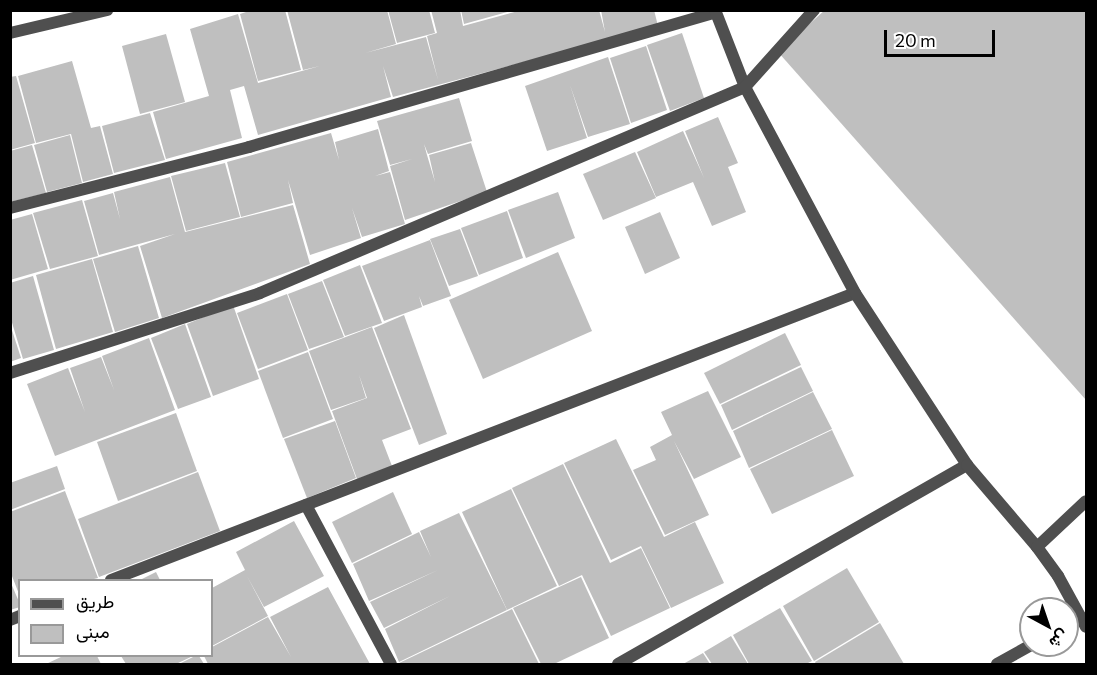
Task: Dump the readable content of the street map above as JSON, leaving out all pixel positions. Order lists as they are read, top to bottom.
{
  "legend": ["طريق", "مبنى"],
  "scale_bar": "20 m",
  "north": "bottom right"
}
